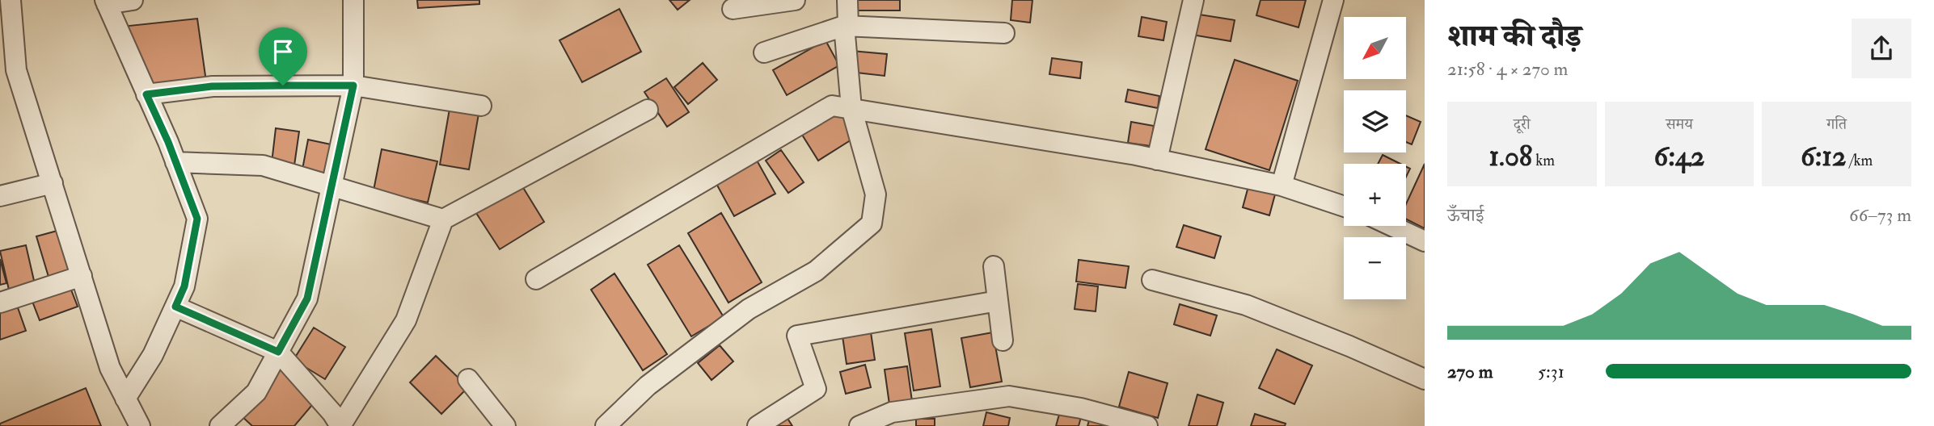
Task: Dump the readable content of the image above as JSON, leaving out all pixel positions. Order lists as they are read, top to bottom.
{
  "north": "bottom left",
  "page": {
    "heading": ["शाम की दौड़", "21:58 · 4 × 270 m"],
    "map_buttons": ["+", "−"],
    "stats": [
      ["दूरी", "1.08 km"],
      ["समय", "6:42"],
      ["गति", "6:12 /km"]
    ],
    "chart": ["ऊँचाई", "66–73 m"],
    "list": [
      {
        "name": "270 m",
        "note": "5:31"
      }
    ]
  }
}
